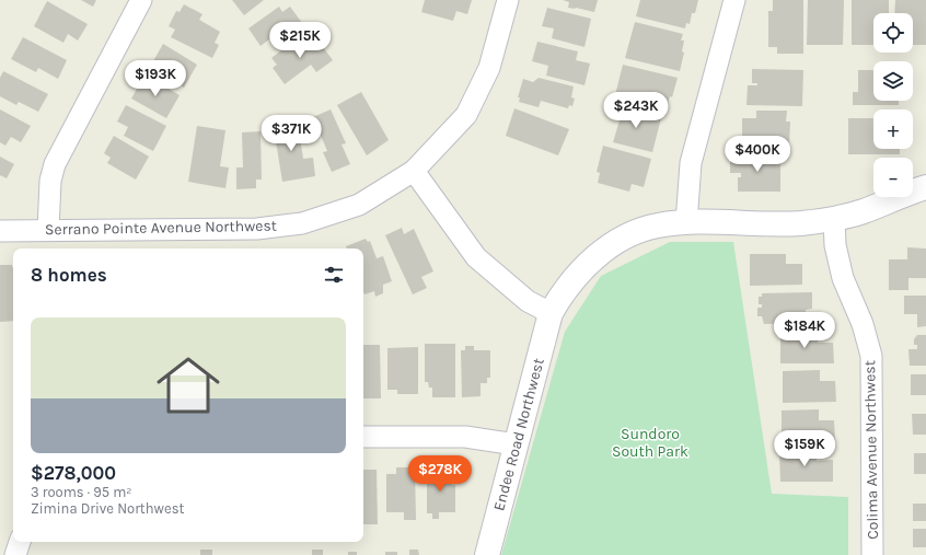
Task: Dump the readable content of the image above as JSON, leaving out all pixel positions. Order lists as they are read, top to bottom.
{
  "streets": {
    "street": ["Serrano Pointe Avenue Northwest", "Endee Road Northwest", "Colima Avenue Northwest"]
  },
  "crossings": [
    ["Endee Road Northwest", "Colima Avenue Northwest"]
  ],
  "parks": ["Sundoro South Park"],
  "page": {
    "map_buttons": ["+", "−"],
    "price": [
      "$215K",
      "$193K",
      "$243K",
      "$371K",
      "$400K",
      "$184K",
      "$159K",
      "$278K"
    ],
    "heading": "8 homes",
    "list": [
      {
        "name": "$278,000",
        "note": "3 rooms · 95 m² · Zimina Drive Northwest"
      }
    ]
  }
}
